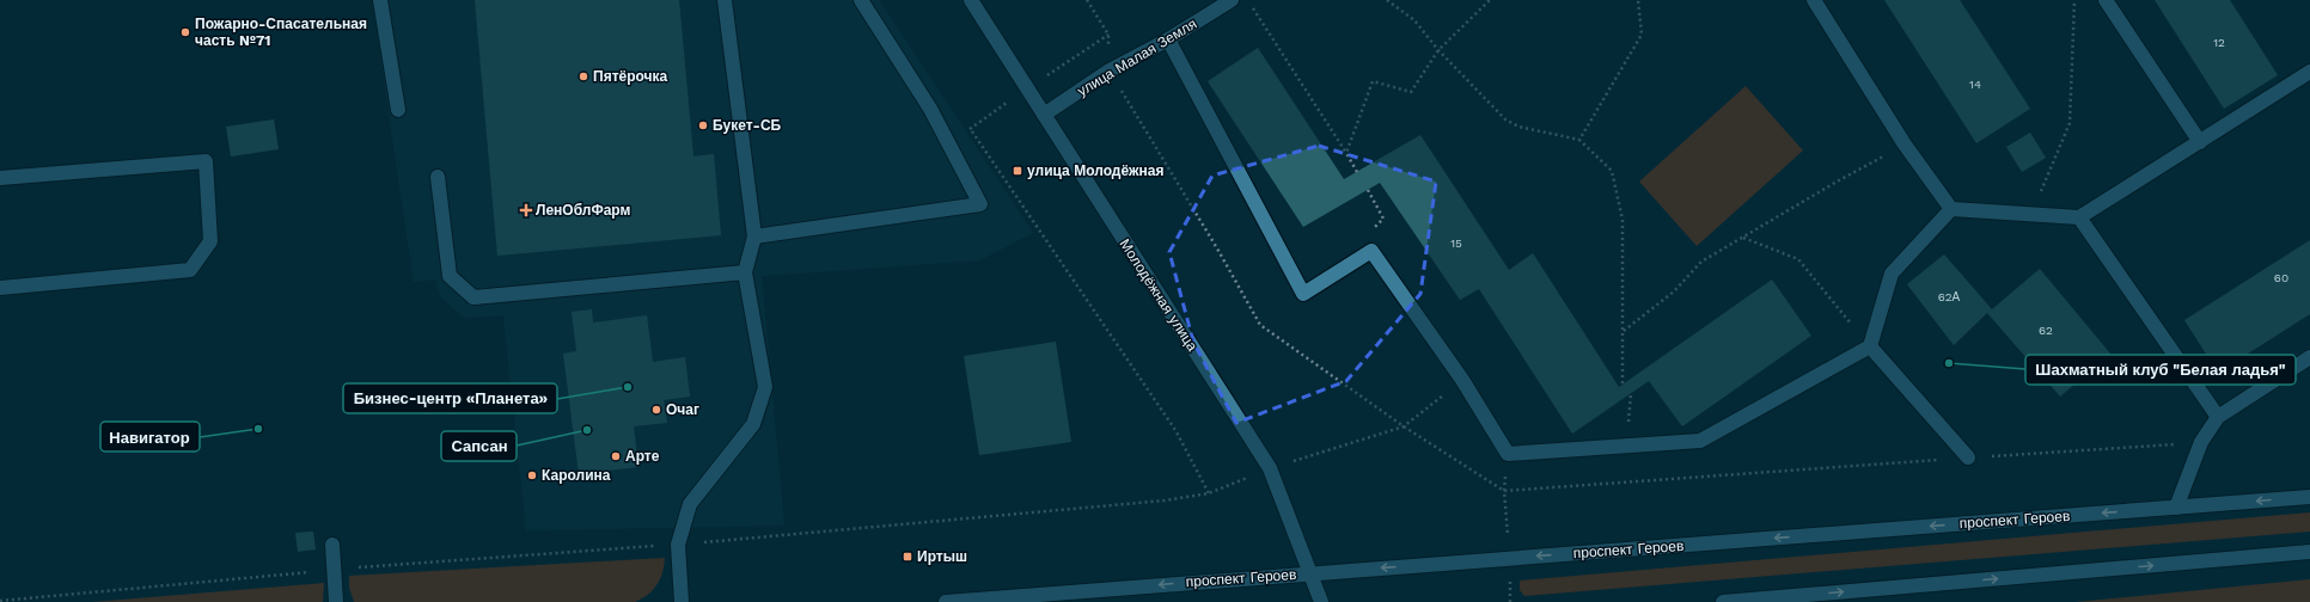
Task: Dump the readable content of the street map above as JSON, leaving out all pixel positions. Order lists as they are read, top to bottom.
{
  "streets": {
    "main road": ["улица Малая Земля", "Молодёжная улица", "проспект Героев"]
  },
  "crossings": [
    ["улица Малая Земля", "Молодёжная улица"],
    ["Молодёжная улица", "проспект Героев"]
  ],
  "places": {
    "other": [
      "Пожарно-Спасательная часть №71",
      "Пятёрочка",
      "Букет-СБ",
      "Шахматный клуб \"Белая ладья\"",
      "Бизнес-центр «Планета»",
      "Очаг",
      "Навигатор",
      "Сапсан",
      "Арте",
      "Каролина"
    ],
    "transit": ["улица Молодёжная", "Иртыш"],
    "health": ["ЛенОблФарм"]
  },
  "house_numbers": [
    "12",
    "14",
    "15",
    "60",
    "62А",
    "62"
  ]
}
